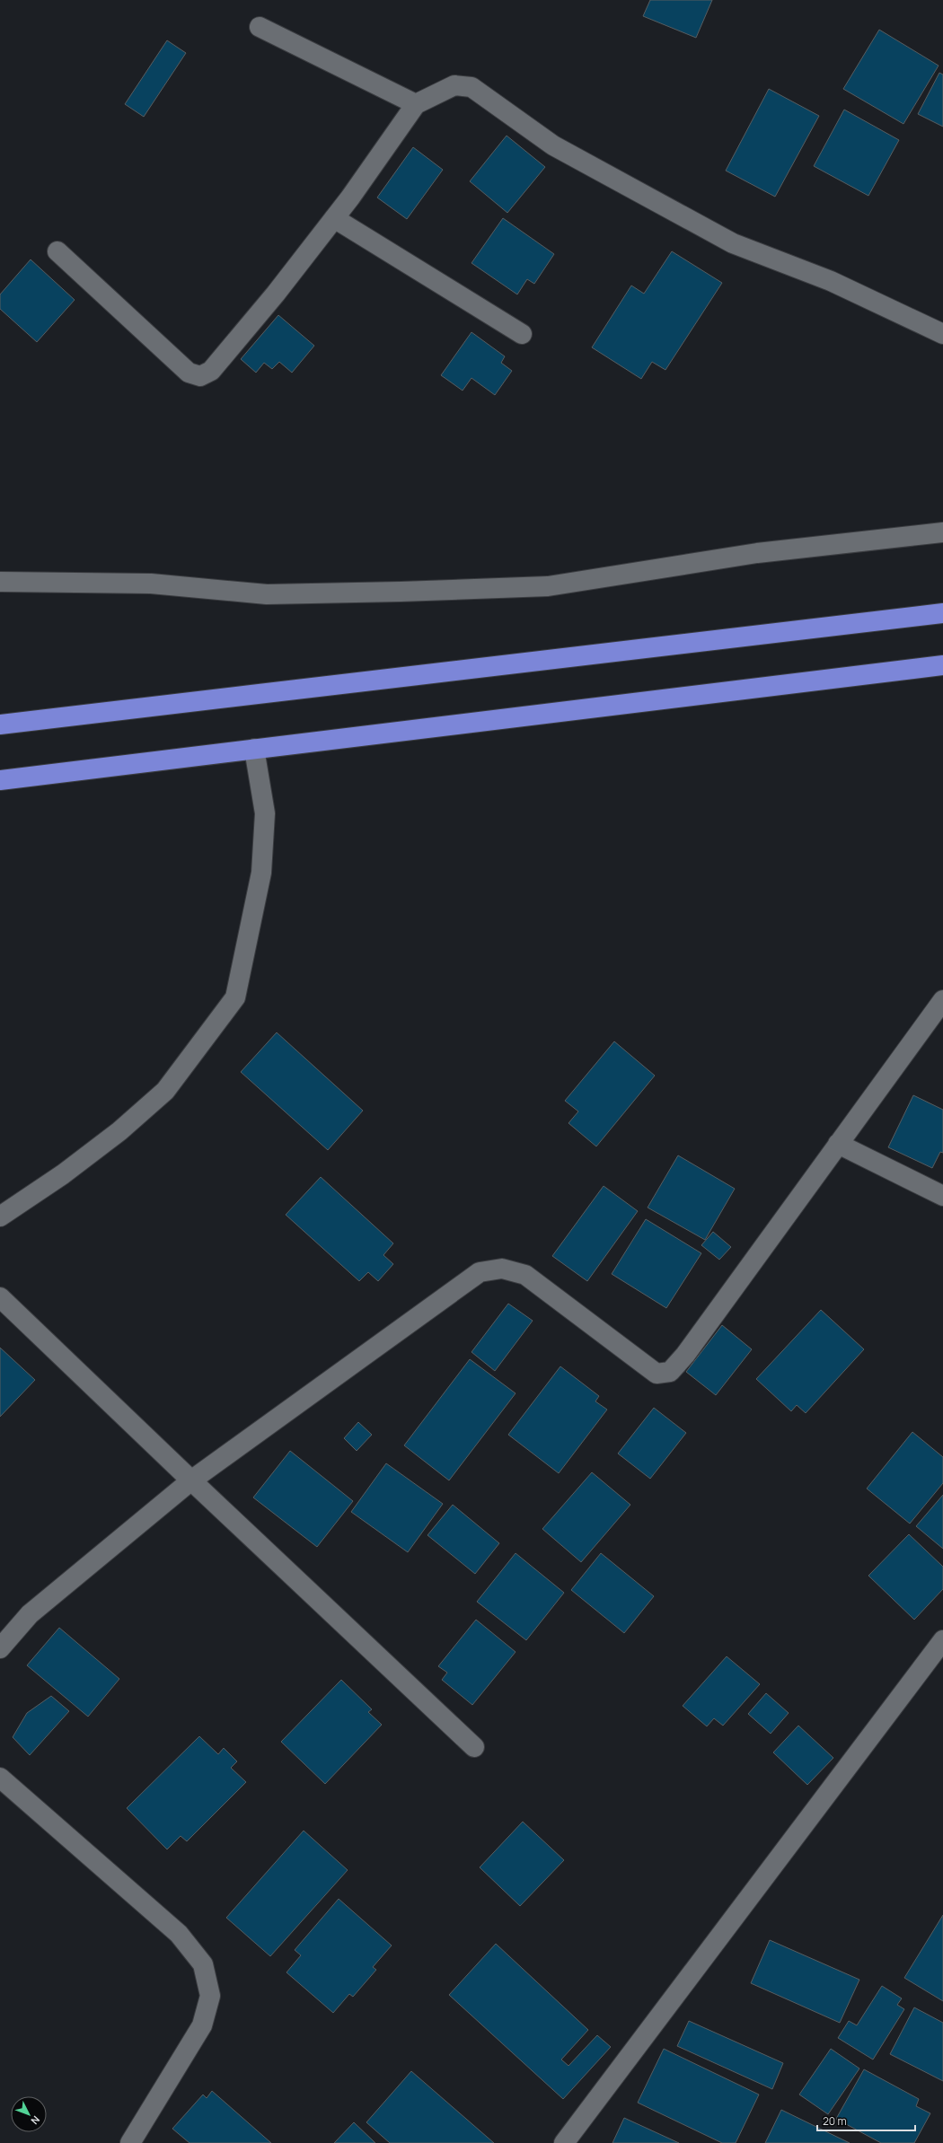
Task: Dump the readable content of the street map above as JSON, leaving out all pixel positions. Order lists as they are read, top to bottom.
{
  "scale_bar": "20 m",
  "north": "bottom right"
}
